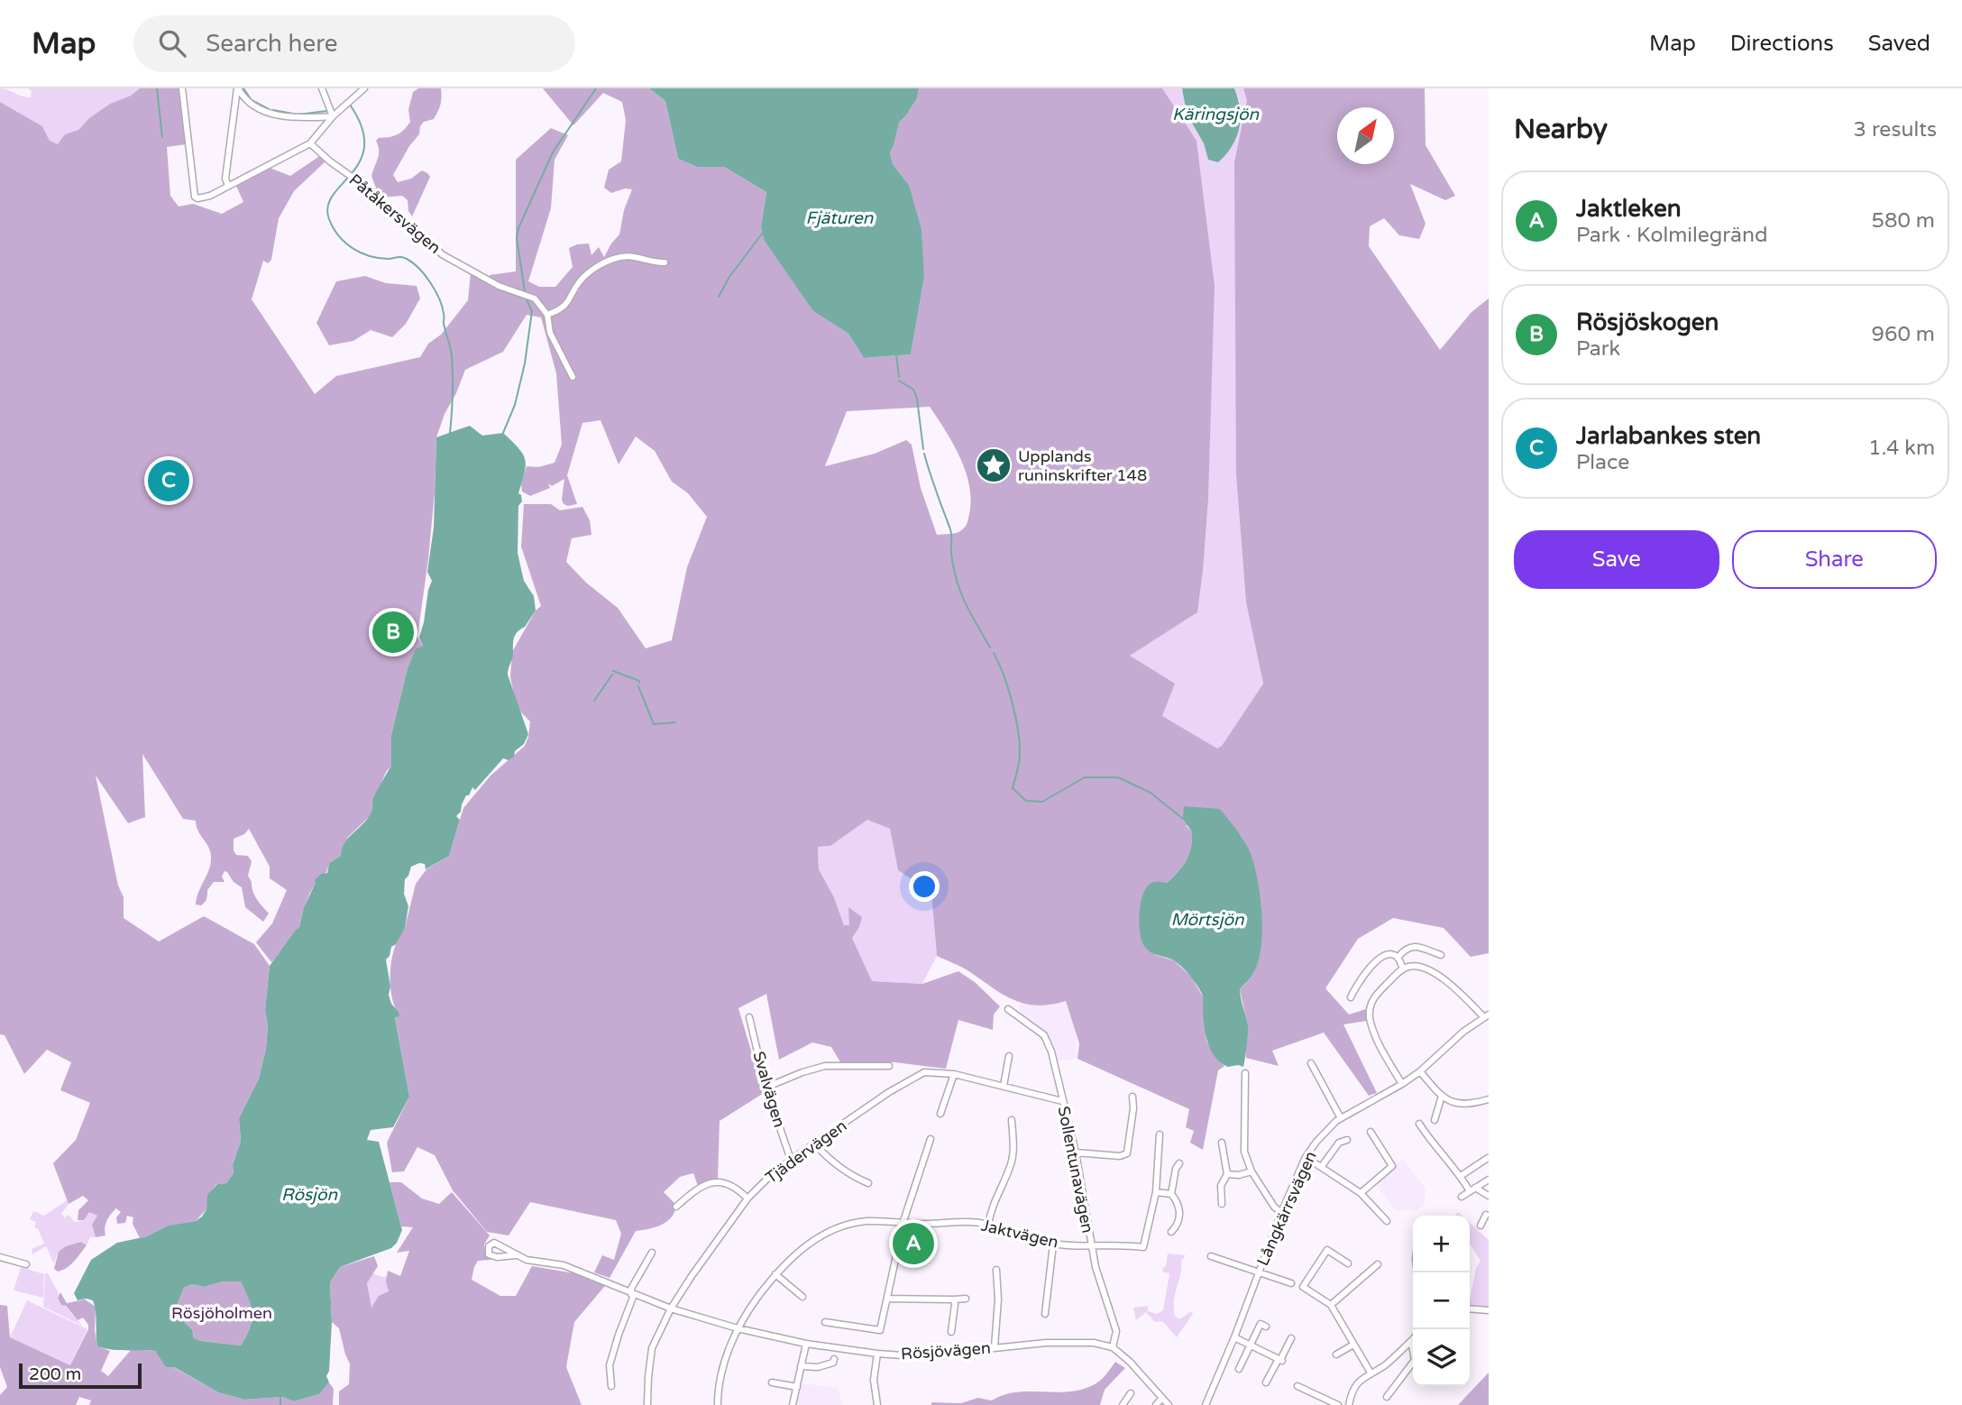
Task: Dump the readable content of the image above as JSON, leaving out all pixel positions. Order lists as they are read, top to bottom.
{
  "streets": {
    "street": [
      "Påtåkersvägen",
      "Svalvägen",
      "Tjädervägen",
      "Sollentunavägen",
      "Långkärrsvägen",
      "Jaktvägen",
      "Rösjövägen"
    ]
  },
  "crossings": [
    ["Svalvägen", "Tjädervägen"],
    ["Tjädervägen", "Sollentunavägen"],
    ["Tjädervägen", "Rösjövägen"],
    ["Sollentunavägen", "Jaktvägen"],
    ["Sollentunavägen", "Rösjövägen"],
    ["Jaktvägen", "Rösjövägen"]
  ],
  "water": [
    "Käringsjön",
    "Fjäturen",
    "Mörtsjön",
    "Rösjön"
  ],
  "parks": ["Rösjöholmen"],
  "places": {
    "place": ["Upplands runinskrifter 148"]
  },
  "scale_bar": "200 m",
  "north": "top right",
  "page": {
    "header": "Map",
    "search": "Search here",
    "nav": ["Map", "Directions", "Saved"],
    "heading": ["Nearby", "3 results"],
    "list": [
      {
        "mark": "A",
        "name": "Jaktleken",
        "note": "Park · Kolmilegränd",
        "value": "580 m"
      },
      {
        "mark": "B",
        "name": "Rösjöskogen",
        "note": "Park",
        "value": "960 m"
      },
      {
        "mark": "C",
        "name": "Jarlabankes sten",
        "note": "Place",
        "value": "1.4 km"
      }
    ],
    "pins": ["C", "B", "A"],
    "buttons": ["Save", "Share"],
    "map_buttons": ["+", "−"],
    "scale": "200 m"
  }
}
